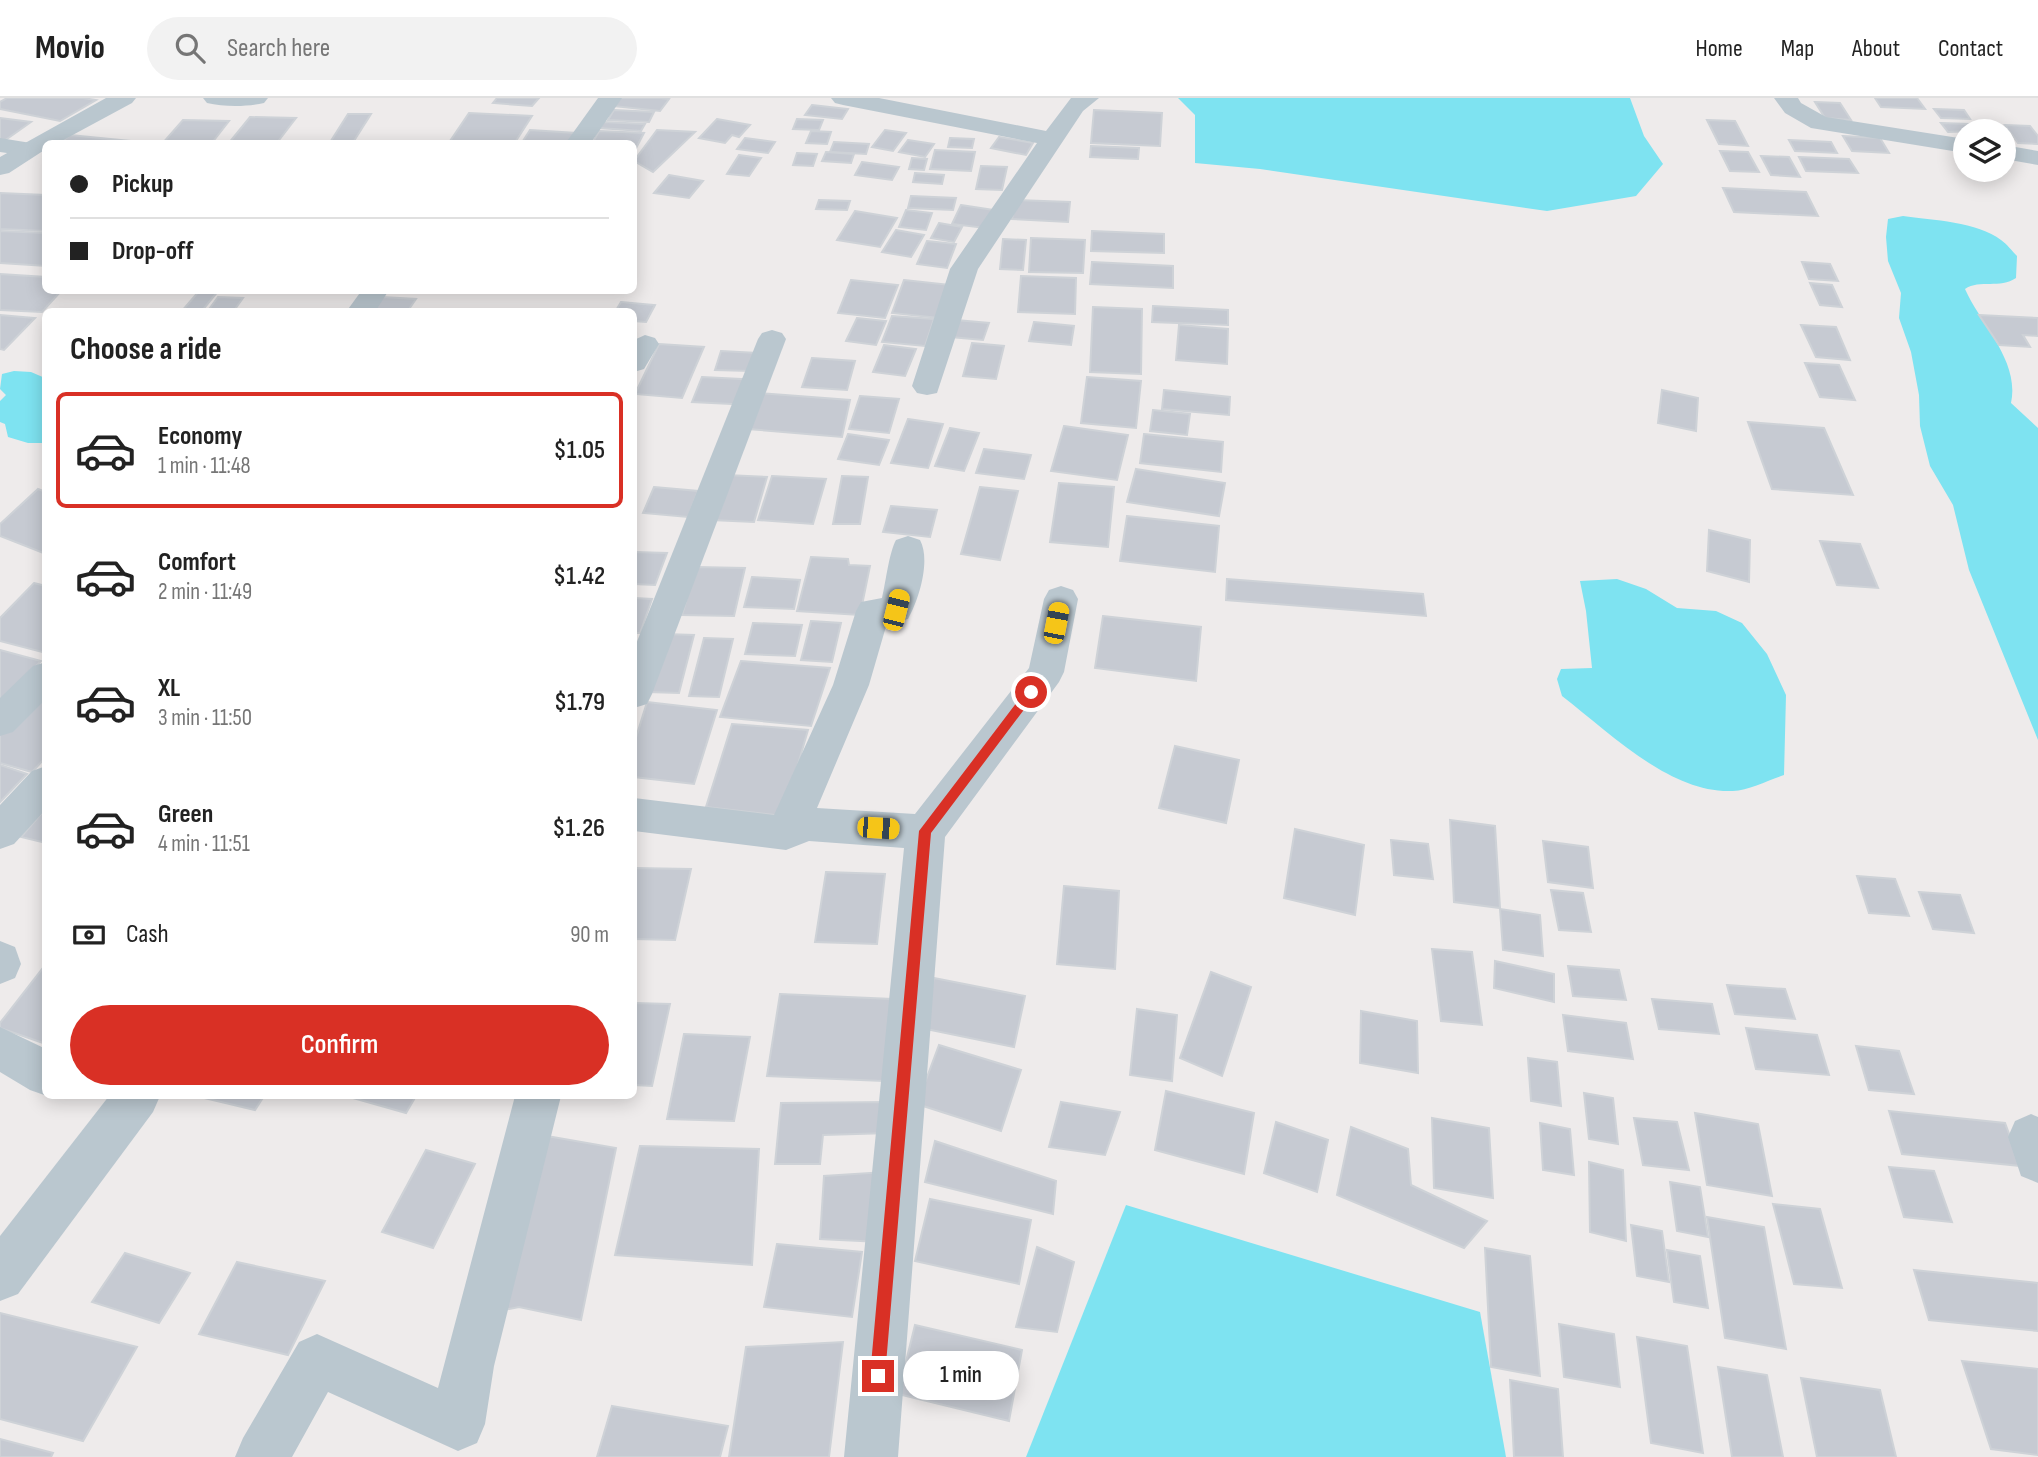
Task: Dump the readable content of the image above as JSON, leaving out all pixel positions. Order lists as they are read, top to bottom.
{
  "page": {
    "header": "Movio",
    "search": "Search here",
    "nav": [
      "Home",
      "Map",
      "About",
      "Contact"
    ],
    "banner": ["Pickup", "Drop-off"],
    "heading": "Choose a ride",
    "list": [
      {
        "name": "Economy",
        "note": "1 min · 11:48",
        "value": "$1.05"
      },
      {
        "name": "Comfort",
        "note": "2 min · 11:49",
        "value": "$1.42"
      },
      {
        "name": "XL",
        "note": "3 min · 11:50",
        "value": "$1.79"
      },
      {
        "name": "Green",
        "note": "4 min · 11:51",
        "value": "$1.26"
      }
    ],
    "pay": ["Cash", "90 m"],
    "buttons": "Confirm",
    "bubble": "1 min"
  }
}
